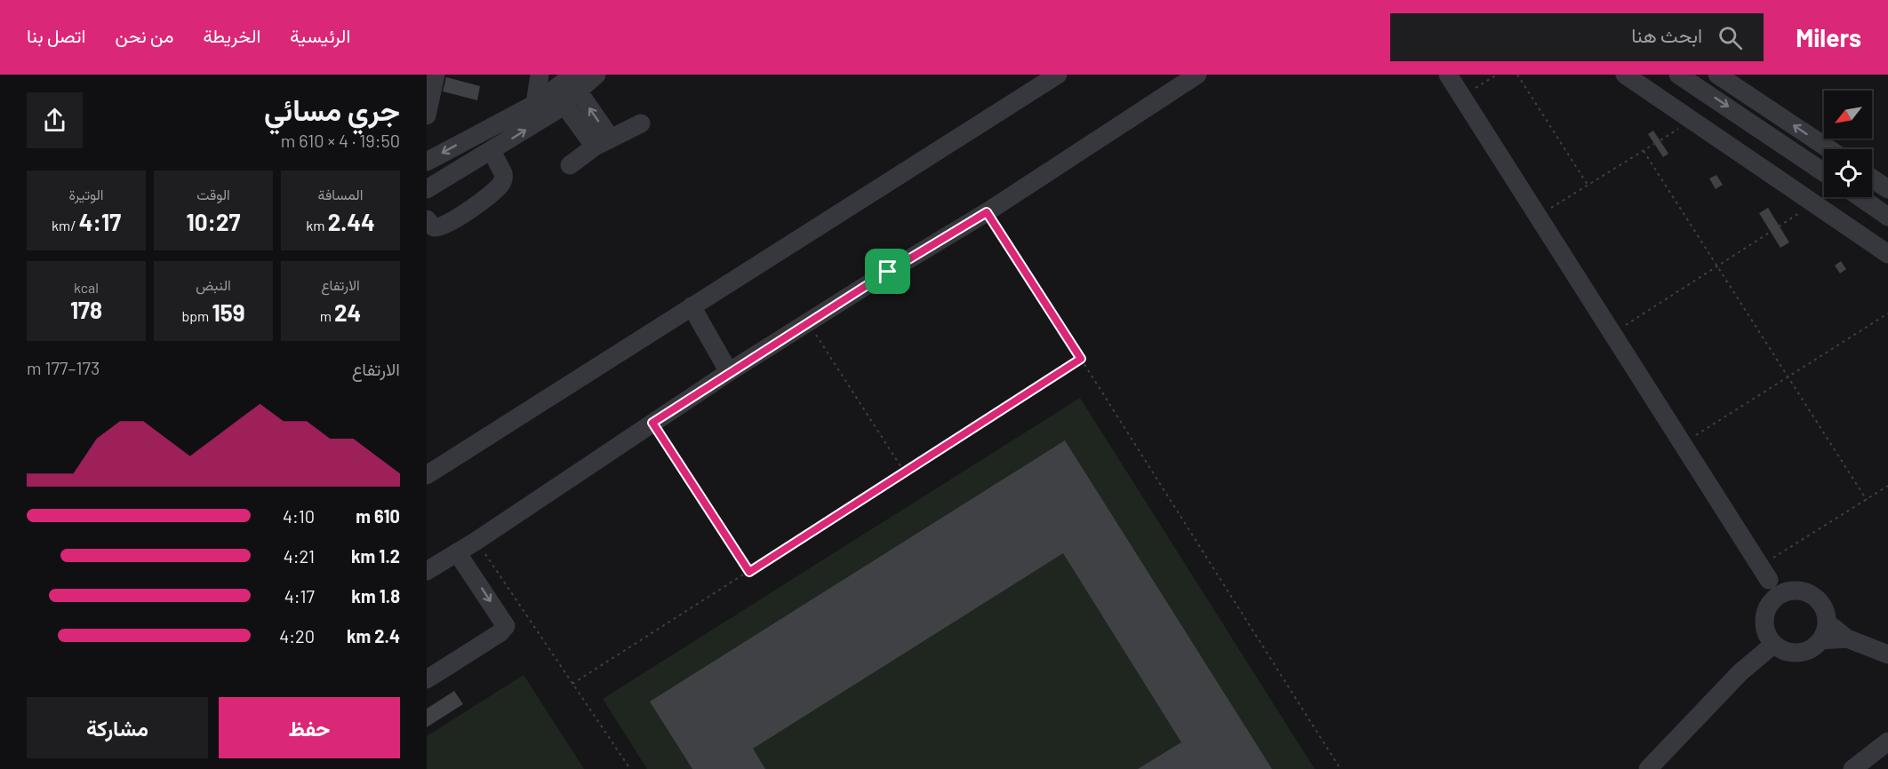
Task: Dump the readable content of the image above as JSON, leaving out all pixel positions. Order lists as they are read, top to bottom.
{
  "north": "bottom left",
  "page": {
    "header": "Milers",
    "search": "ابحث هنا",
    "nav": [
      "الرئيسية",
      "الخريطة",
      "من نحن",
      "اتصل بنا"
    ],
    "heading": ["جري مسائي", "19:50 · 4 × 610 m"],
    "stats": [
      ["المسافة", "2.44 km"],
      ["الوقت", "10:27"],
      ["الوتيرة", "4:17 /km"],
      ["الارتفاع", "24 m"],
      ["النبض", "159 bpm"],
      ["kcal", "178"]
    ],
    "chart": ["الارتفاع", "173–177 m"],
    "list": [
      {
        "name": "610 m",
        "note": "4:10"
      },
      {
        "name": "1.2 km",
        "note": "4:21"
      },
      {
        "name": "1.8 km",
        "note": "4:17"
      },
      {
        "name": "2.4 km",
        "note": "4:20"
      }
    ],
    "buttons": ["حفظ", "مشاركة"]
  }
}
